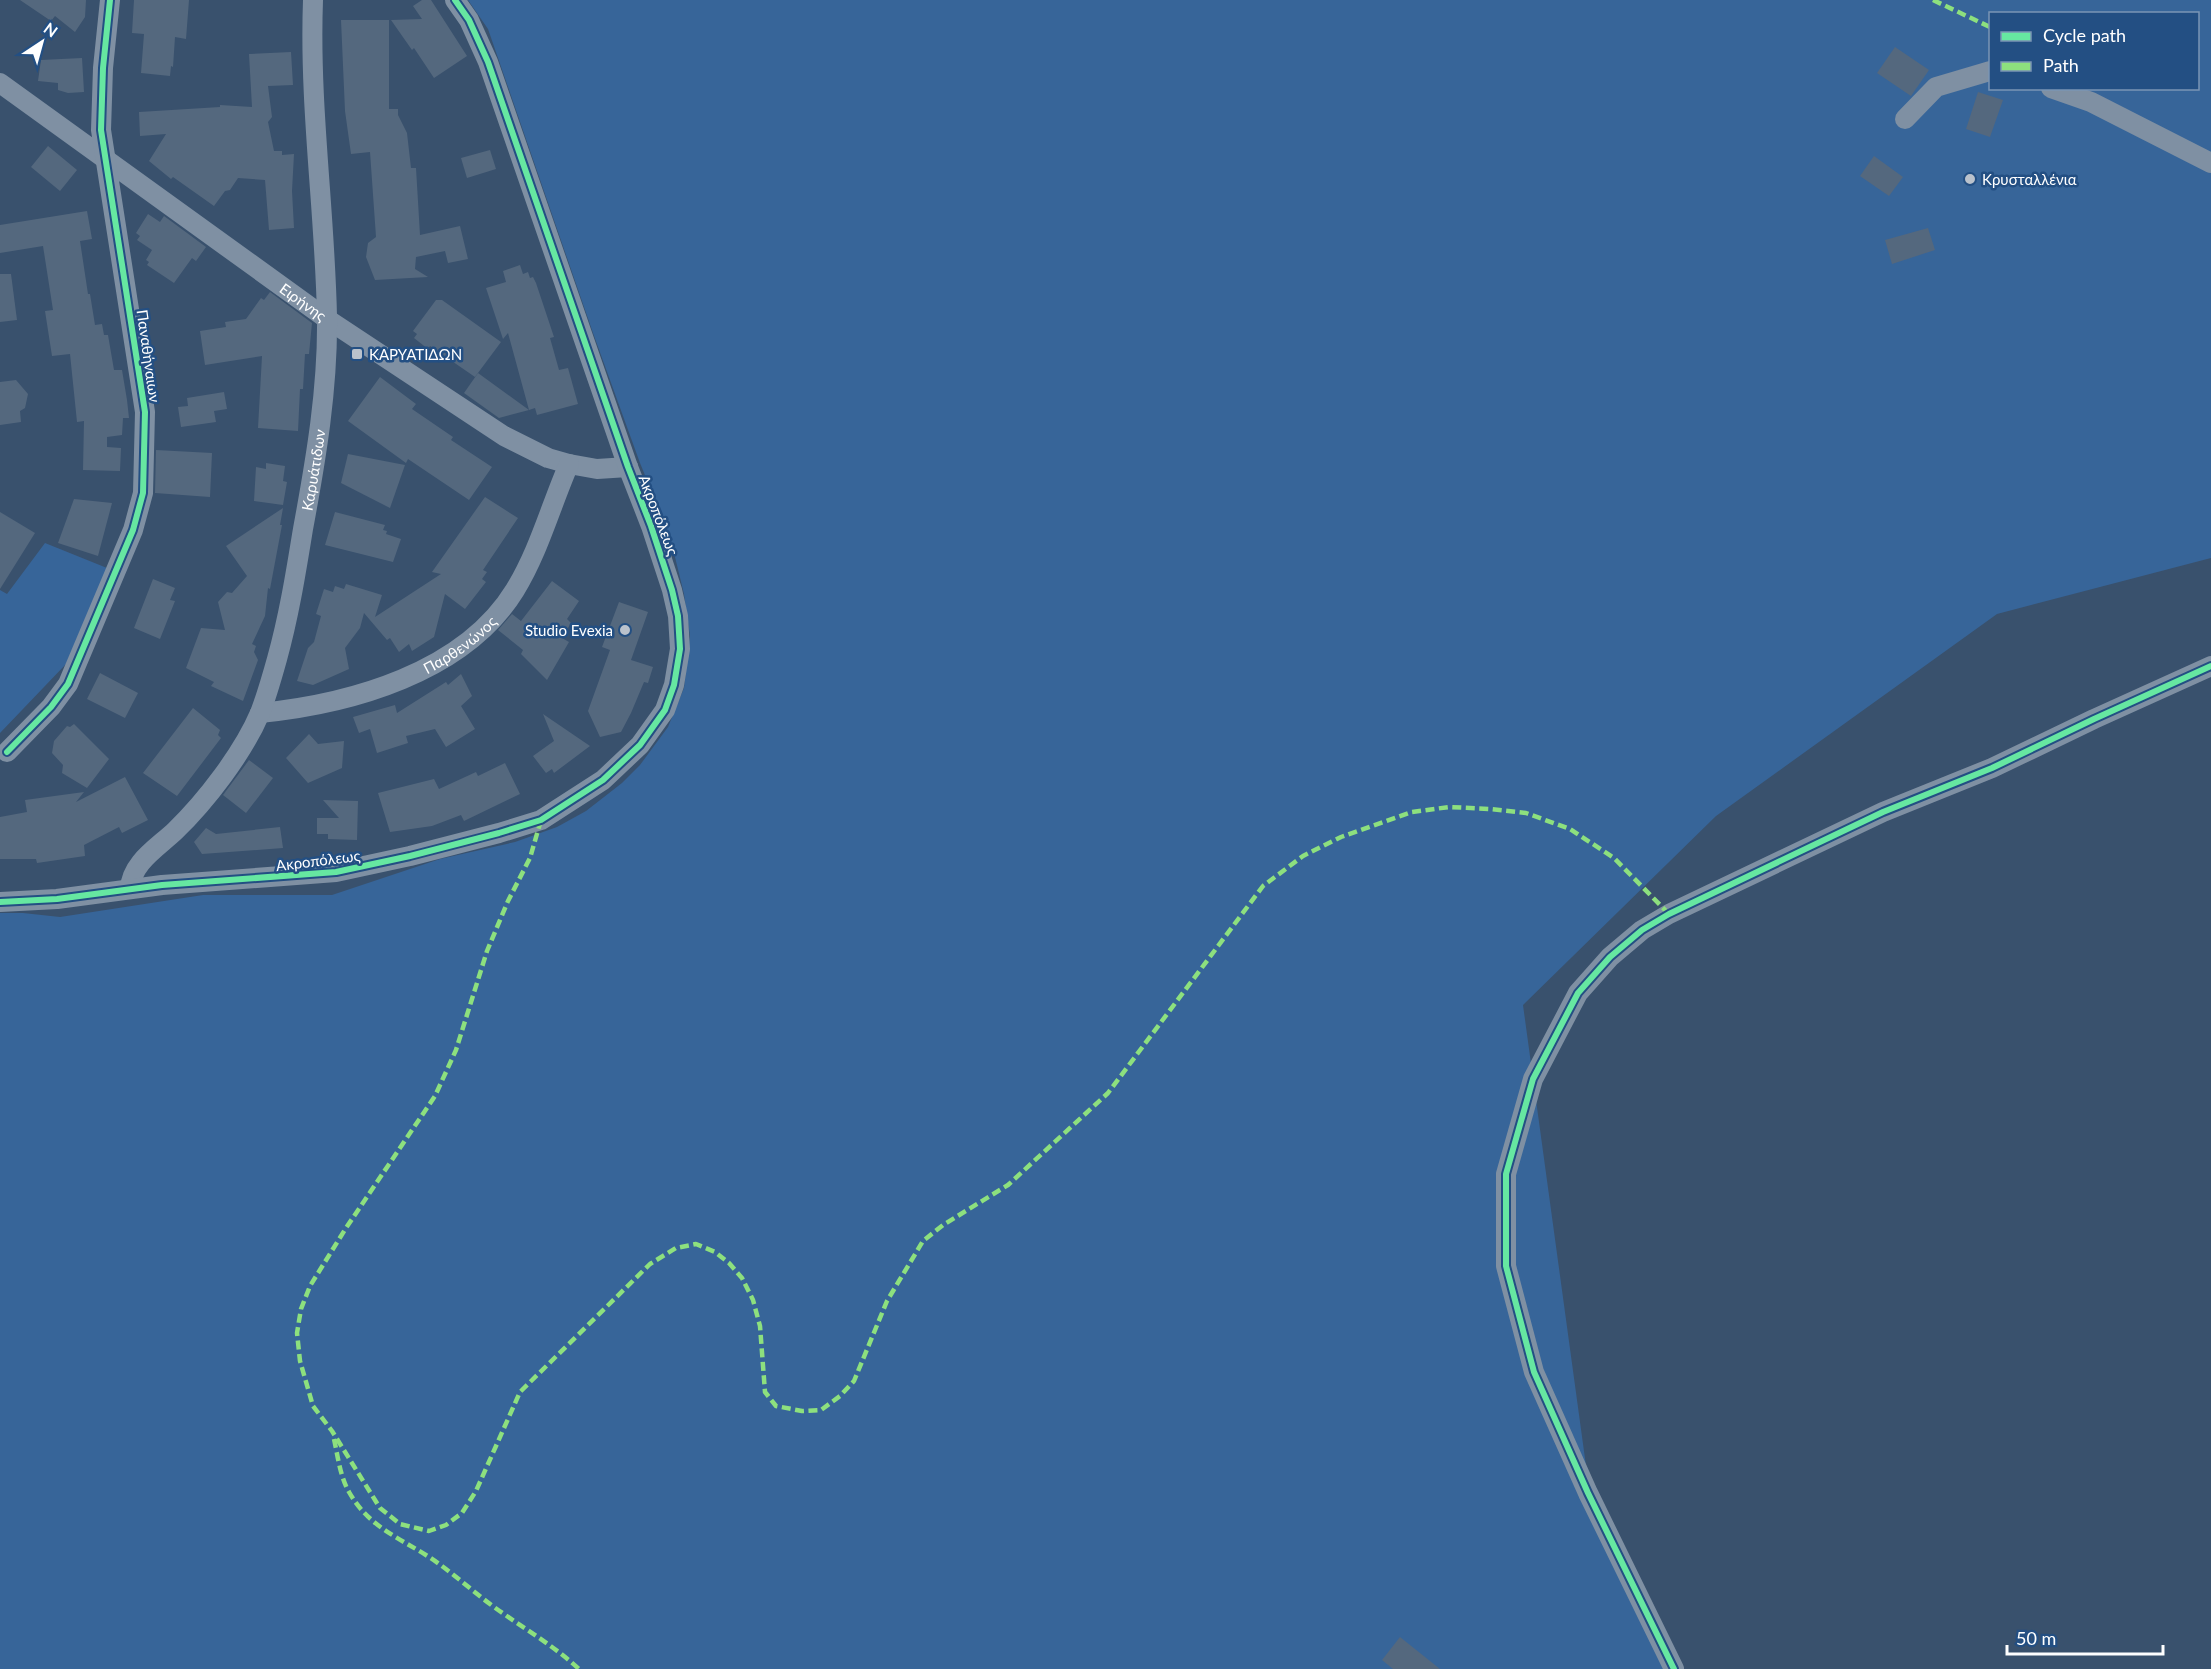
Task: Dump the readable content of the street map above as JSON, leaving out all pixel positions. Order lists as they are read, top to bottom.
{
  "streets": {
    "street": [
      "Ειρήνης",
      "Παναθήναιων",
      "Καρυάτιδων",
      "Ακροπόλεως",
      "Παρθενώνος"
    ]
  },
  "crossings": [
    ["Ειρήνης", "Παναθήναιων"],
    ["Ειρήνης", "Καρυάτιδων"],
    ["Ειρήνης", "Ακροπόλεως"],
    ["Ειρήνης", "Παρθενώνος"],
    ["Καρυάτιδων", "Ακροπόλεως"],
    ["Καρυάτιδων", "Παρθενώνος"]
  ],
  "places": {
    "other": ["Κρυσταλλένια", "Studio Evexia"],
    "transit": ["ΚΑΡΥΑΤΙΔΩΝ"]
  },
  "legend": ["Cycle path", "Path"],
  "scale_bar": "50 m",
  "north": "top right"
}
